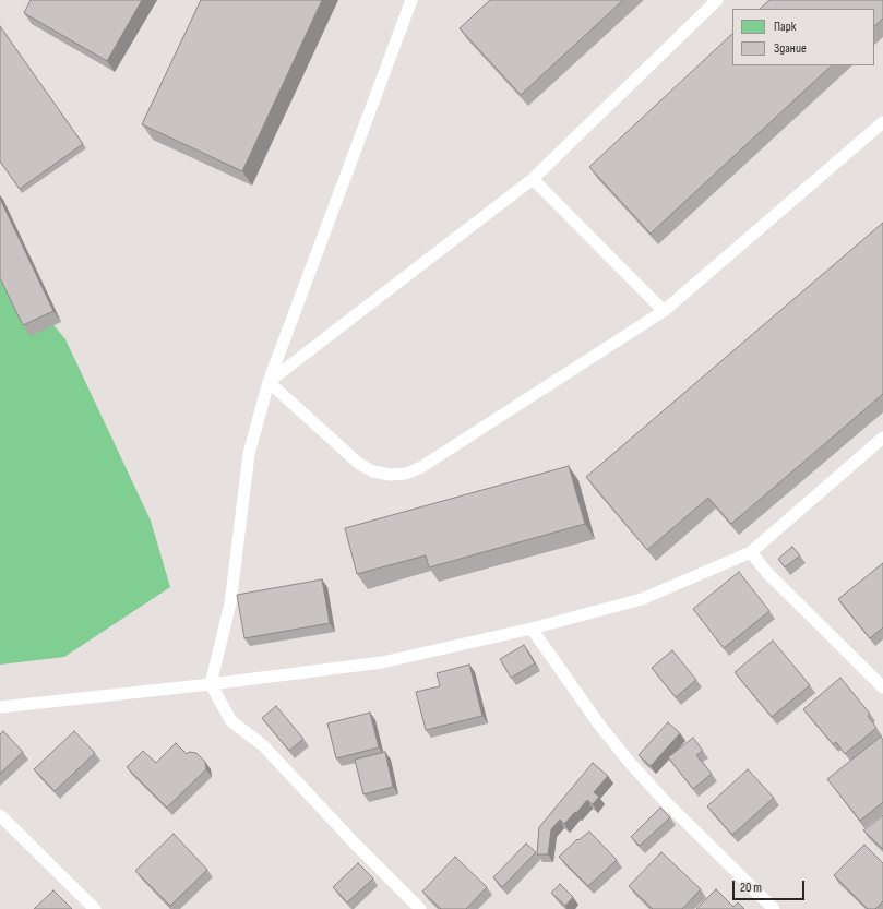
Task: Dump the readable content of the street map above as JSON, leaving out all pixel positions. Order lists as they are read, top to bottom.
{
  "legend": ["Парк", "Здание"],
  "scale_bar": "20 m"
}
